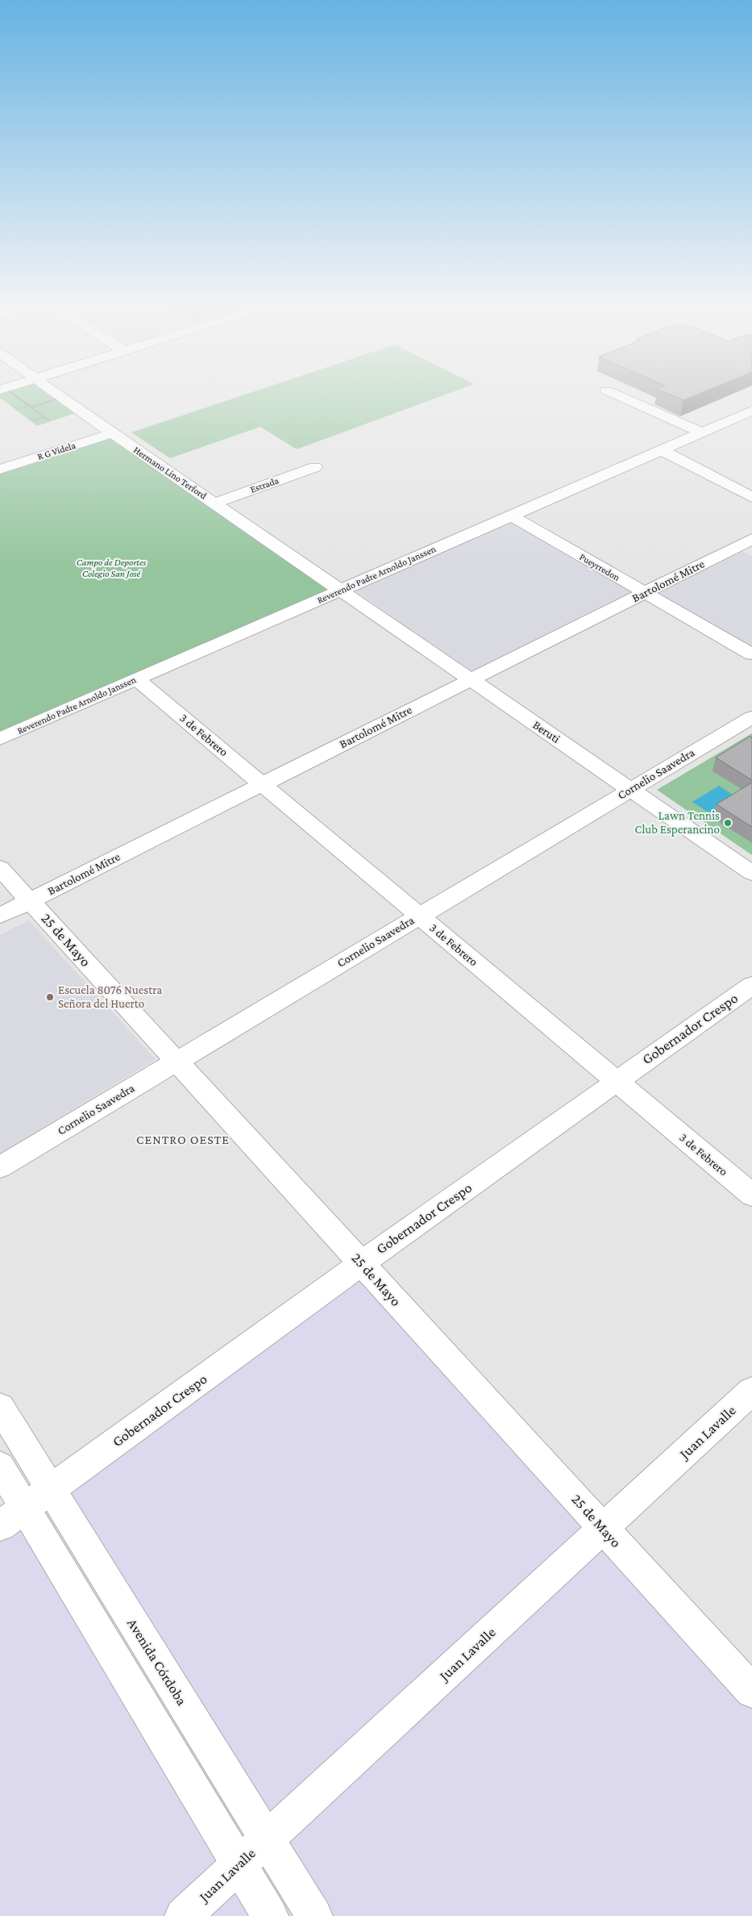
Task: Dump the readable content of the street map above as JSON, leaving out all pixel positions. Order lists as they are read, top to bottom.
{
  "streets": {
    "street": [
      "R G Videla",
      "Hermano Lino Terford",
      "Estrada",
      "Pueyrredon",
      "Reverendo Padre Arnoldo Janssen",
      "Bartolomé Mitre",
      "Beruti",
      "3 de Febrero",
      "Cornelio Saavedra",
      "25 de Mayo",
      "Gobernador Crespo",
      "Juan Lavalle",
      "Avenida Córdoba"
    ]
  },
  "crossings": [
    ["R G Videla", "Hermano Lino Terford"],
    ["Hermano Lino Terford", "Estrada"],
    ["Hermano Lino Terford", "Reverendo Padre Arnoldo Janssen"],
    ["Hermano Lino Terford", "Beruti"],
    ["Pueyrredon", "Reverendo Padre Arnoldo Janssen"],
    ["Pueyrredon", "Bartolomé Mitre"],
    ["Reverendo Padre Arnoldo Janssen", "Beruti"],
    ["Reverendo Padre Arnoldo Janssen", "3 de Febrero"],
    ["Bartolomé Mitre", "Beruti"],
    ["Bartolomé Mitre", "3 de Febrero"],
    ["Bartolomé Mitre", "25 de Mayo"],
    ["Beruti", "Cornelio Saavedra"],
    ["3 de Febrero", "Cornelio Saavedra"],
    ["3 de Febrero", "Gobernador Crespo"],
    ["Cornelio Saavedra", "25 de Mayo"],
    ["25 de Mayo", "Gobernador Crespo"],
    ["25 de Mayo", "Juan Lavalle"],
    ["Gobernador Crespo", "Avenida Córdoba"],
    ["Juan Lavalle", "Avenida Córdoba"]
  ],
  "districts": ["CENTRO OESTE"],
  "parks": ["Campo de Deportes Colegio San José"],
  "places": ["Lawn Tennis Club Esperancino", "Escuela 8076 Nuestra Señora del Huerto"]
}
